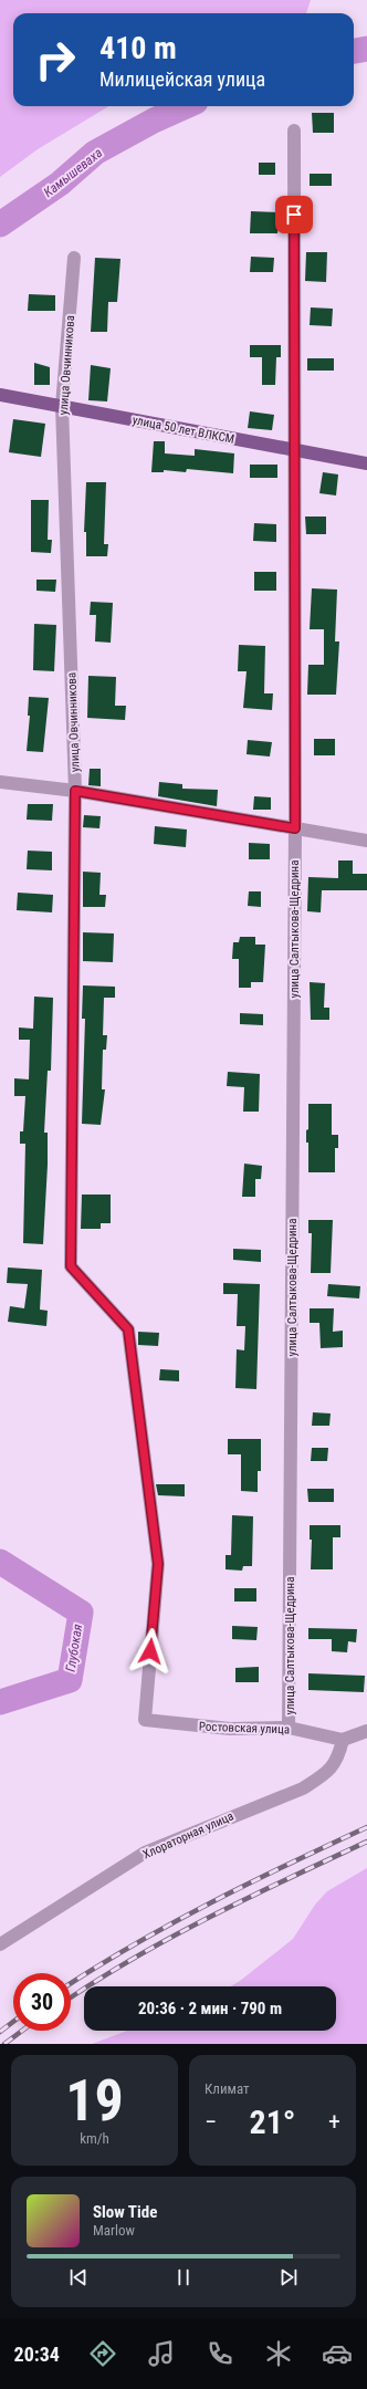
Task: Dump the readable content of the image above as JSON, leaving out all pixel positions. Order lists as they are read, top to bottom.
{
  "streets": {
    "main road": ["улица 50 лет ВЛКСМ"],
    "street": [
      "улица Овчинникова",
      "улица Салтыкова-Щедрина",
      "Ростовская улица",
      "Хлораторная улица"
    ]
  },
  "crossings": [
    ["улица Овчинникова", "улица 50 лет ВЛКСМ"],
    ["улица Овчинникова", "Ростовская улица"],
    ["улица 50 лет ВЛКСМ", "улица Салтыкова-Щедрина"],
    ["улица Салтыкова-Щедрина", "Ростовская улица"],
    ["Ростовская улица", "Хлораторная улица"]
  ],
  "water": ["Камышеваха", "Глубокая"],
  "page": {
    "turn": ["410 m", "Милицейская улица"],
    "limit": "30",
    "trip": "20:36 · 2 мин · 790 m",
    "tile": [
      ["19", "km/h"],
      "Климат"
    ],
    "heat": ["−", "21°", "+"],
    "song": ["Slow Tide", "Marlow"],
    "tabs": "20:34"
  }
}
